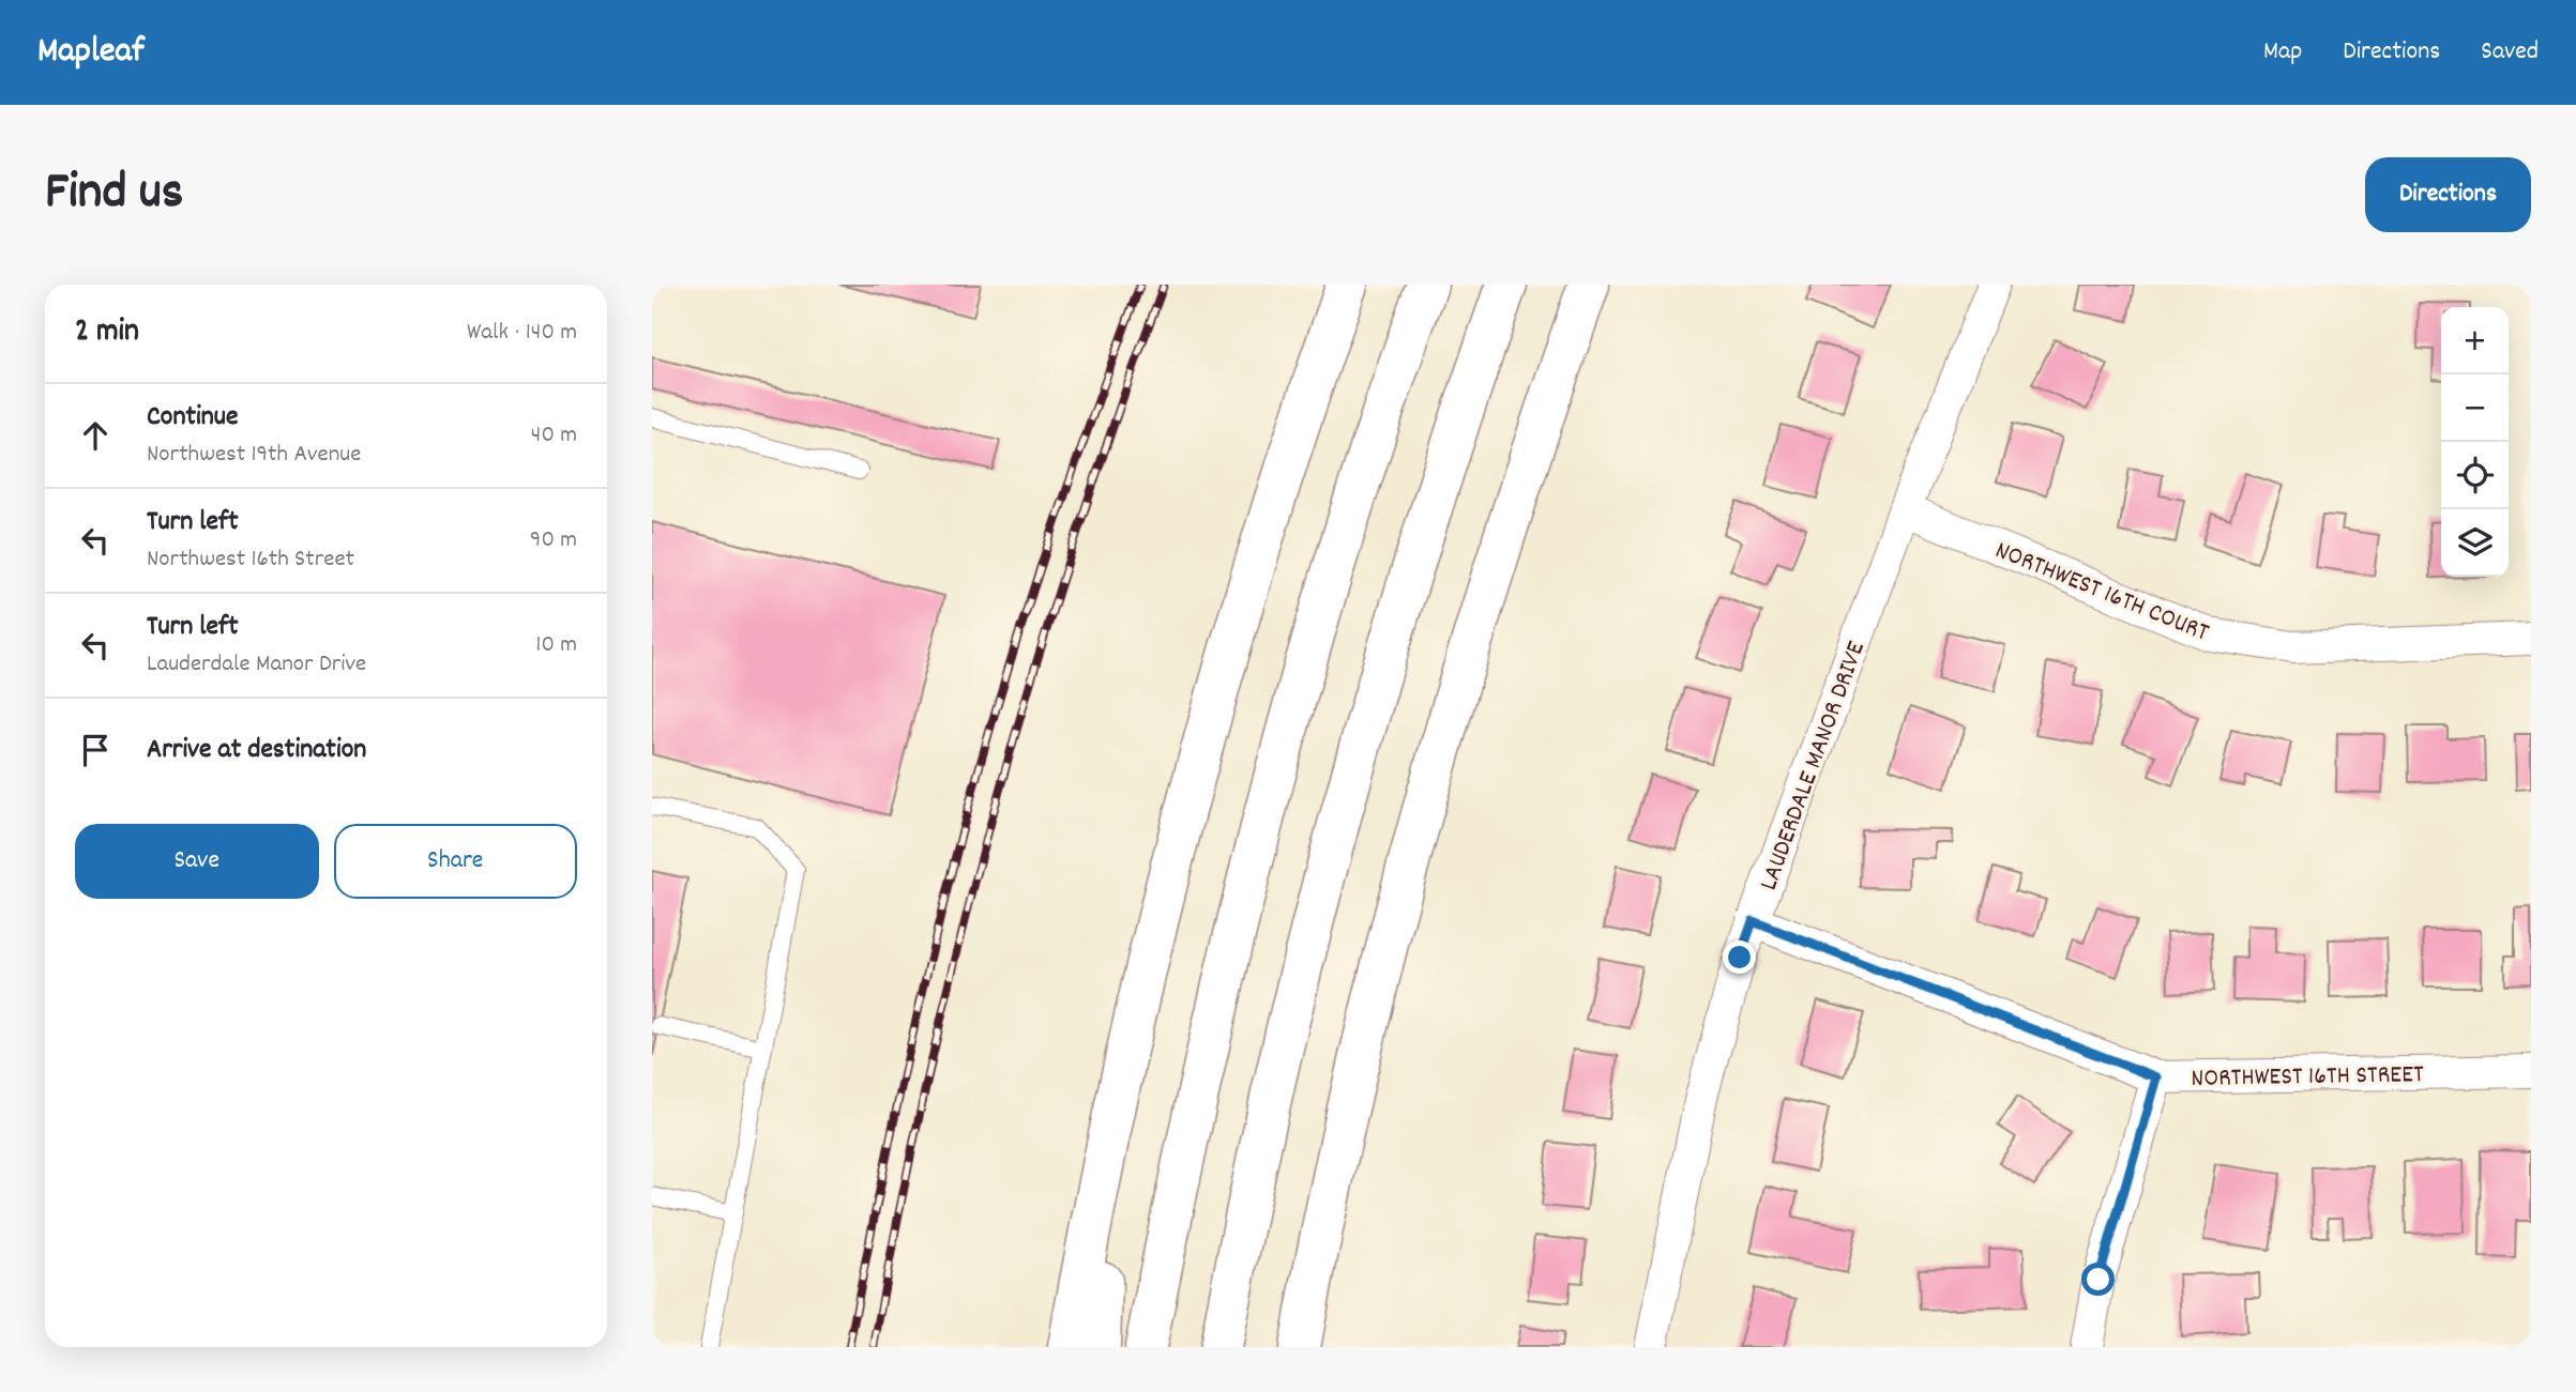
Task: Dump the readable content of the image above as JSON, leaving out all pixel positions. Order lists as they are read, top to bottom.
{
  "streets": {
    "street": ["NORTHWEST 16TH COURT", "LAUDERDALE MANOR DRIVE", "NORTHWEST 16TH STREET"]
  },
  "crossings": [
    ["NORTHWEST 16TH COURT", "LAUDERDALE MANOR DRIVE"],
    ["LAUDERDALE MANOR DRIVE", "NORTHWEST 16TH STREET"]
  ],
  "page": {
    "header": "Mapleaf",
    "nav": ["Map", "Directions", "Saved"],
    "title": "Find us",
    "buttons": [
      "Directions",
      ["Save", "Share"]
    ],
    "heading": ["2 min", "Walk · 140 m"],
    "map_buttons": ["+", "−"],
    "list": [
      ["Continue", "Northwest 19th Avenue", "40 m"],
      ["Turn left", "Northwest 16th Street", "90 m"],
      ["Turn left", "Lauderdale Manor Drive", "10 m"],
      "Arrive at destination"
    ]
  }
}
